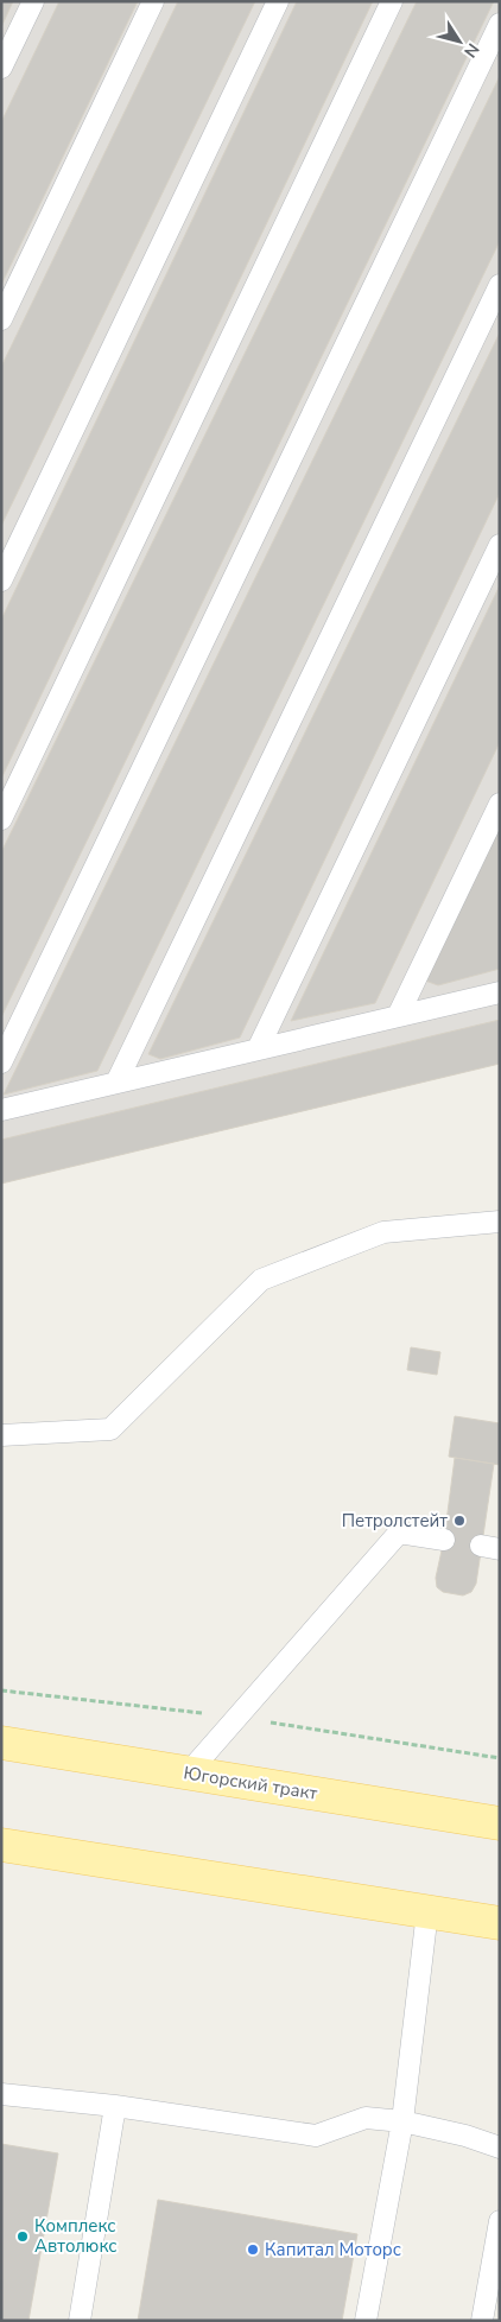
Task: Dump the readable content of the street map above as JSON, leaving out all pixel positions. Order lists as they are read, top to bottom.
{
  "streets": {
    "main road": ["Югорский тракт"]
  },
  "places": ["Петролстейт", "Комплекс Автолюкс", "Капитал Моторс"],
  "north": "bottom right"
}
